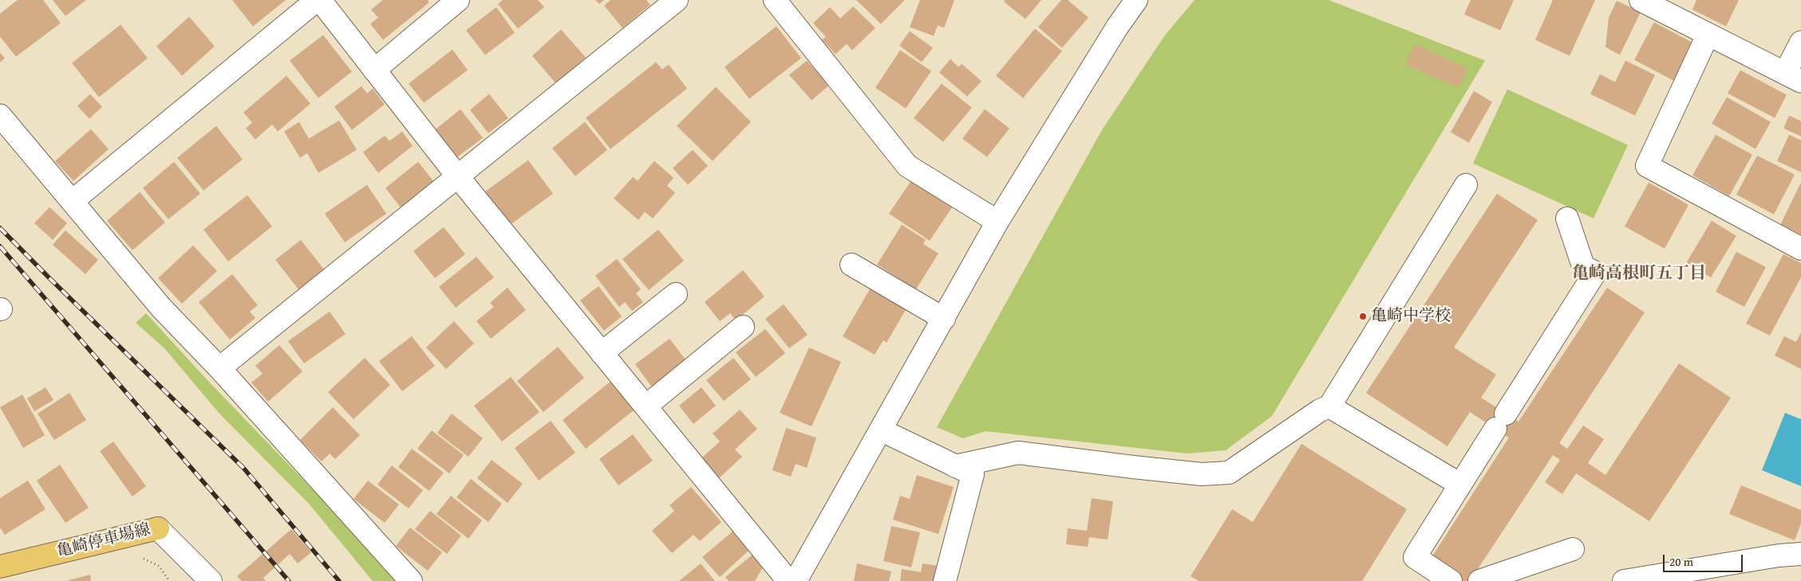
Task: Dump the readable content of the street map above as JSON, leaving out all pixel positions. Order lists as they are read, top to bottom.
{
  "streets": {
    "main road": ["亀崎停車場線"]
  },
  "districts": ["亀崎高根町五丁目"],
  "places": ["亀崎中学校"],
  "scale_bar": "20 m"
}
